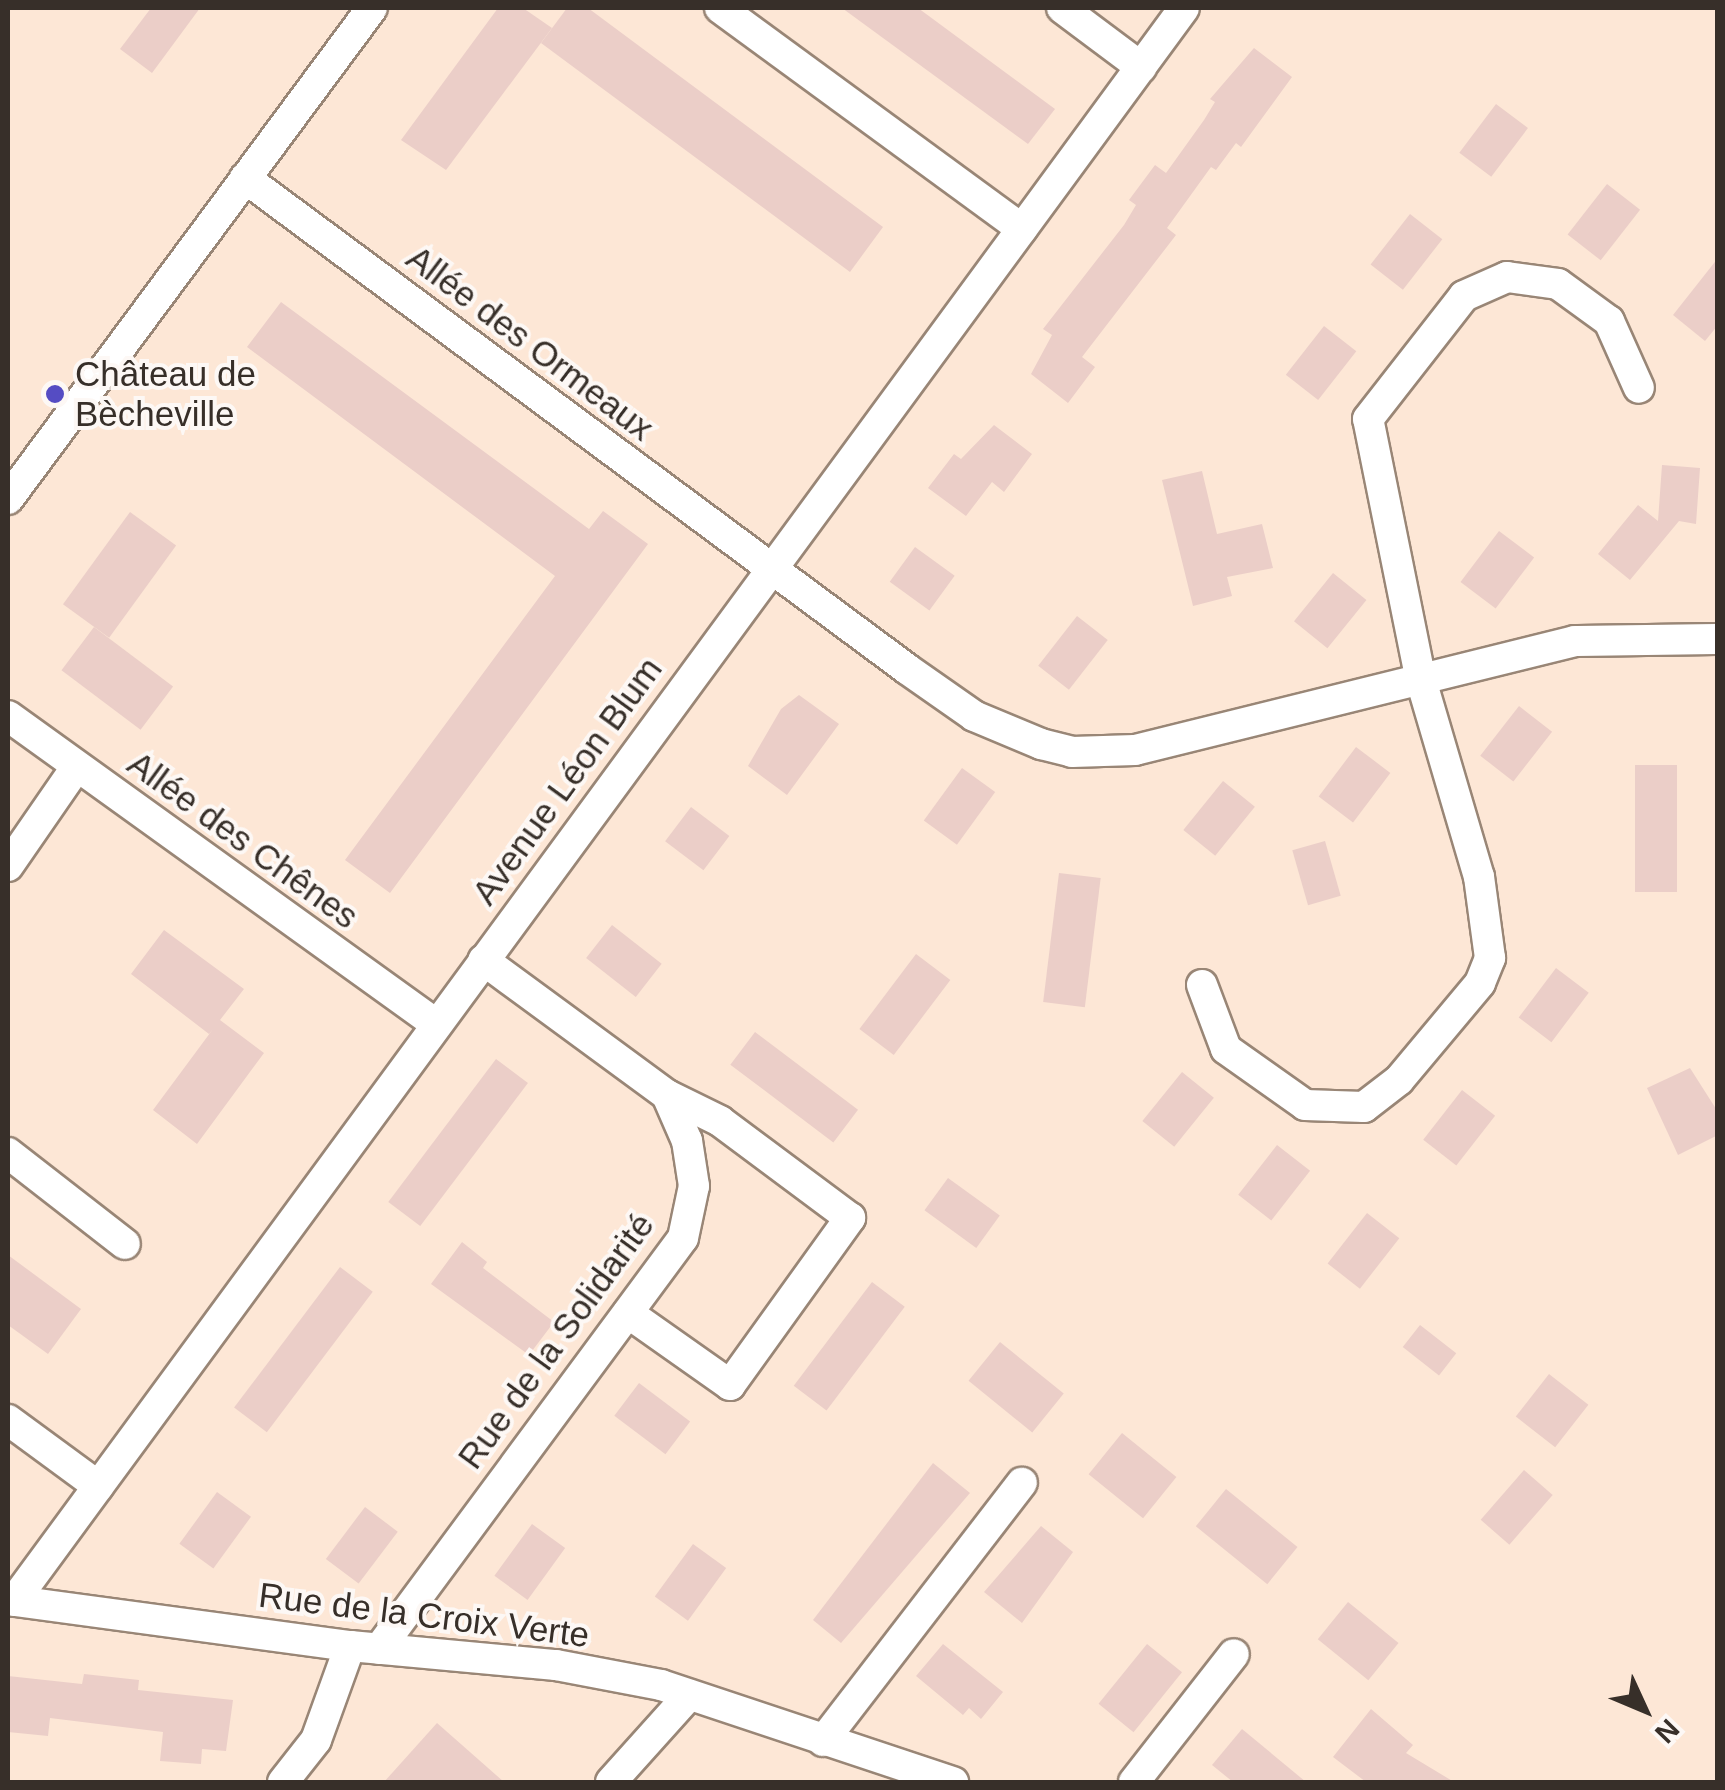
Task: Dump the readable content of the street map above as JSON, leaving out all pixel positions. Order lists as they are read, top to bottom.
{
  "streets": {
    "street": [
      "Allée des Ormeaux",
      "Avenue Léon Blum",
      "Allée des Chênes",
      "Rue de la Solidarité",
      "Rue de la Croix Verte"
    ]
  },
  "crossings": [
    ["Allée des Ormeaux", "Avenue Léon Blum"],
    ["Avenue Léon Blum", "Allée des Chênes"],
    ["Avenue Léon Blum", "Rue de la Croix Verte"],
    ["Rue de la Solidarité", "Rue de la Croix Verte"]
  ],
  "places": ["Château de Bècheville"],
  "north": "bottom right"
}
